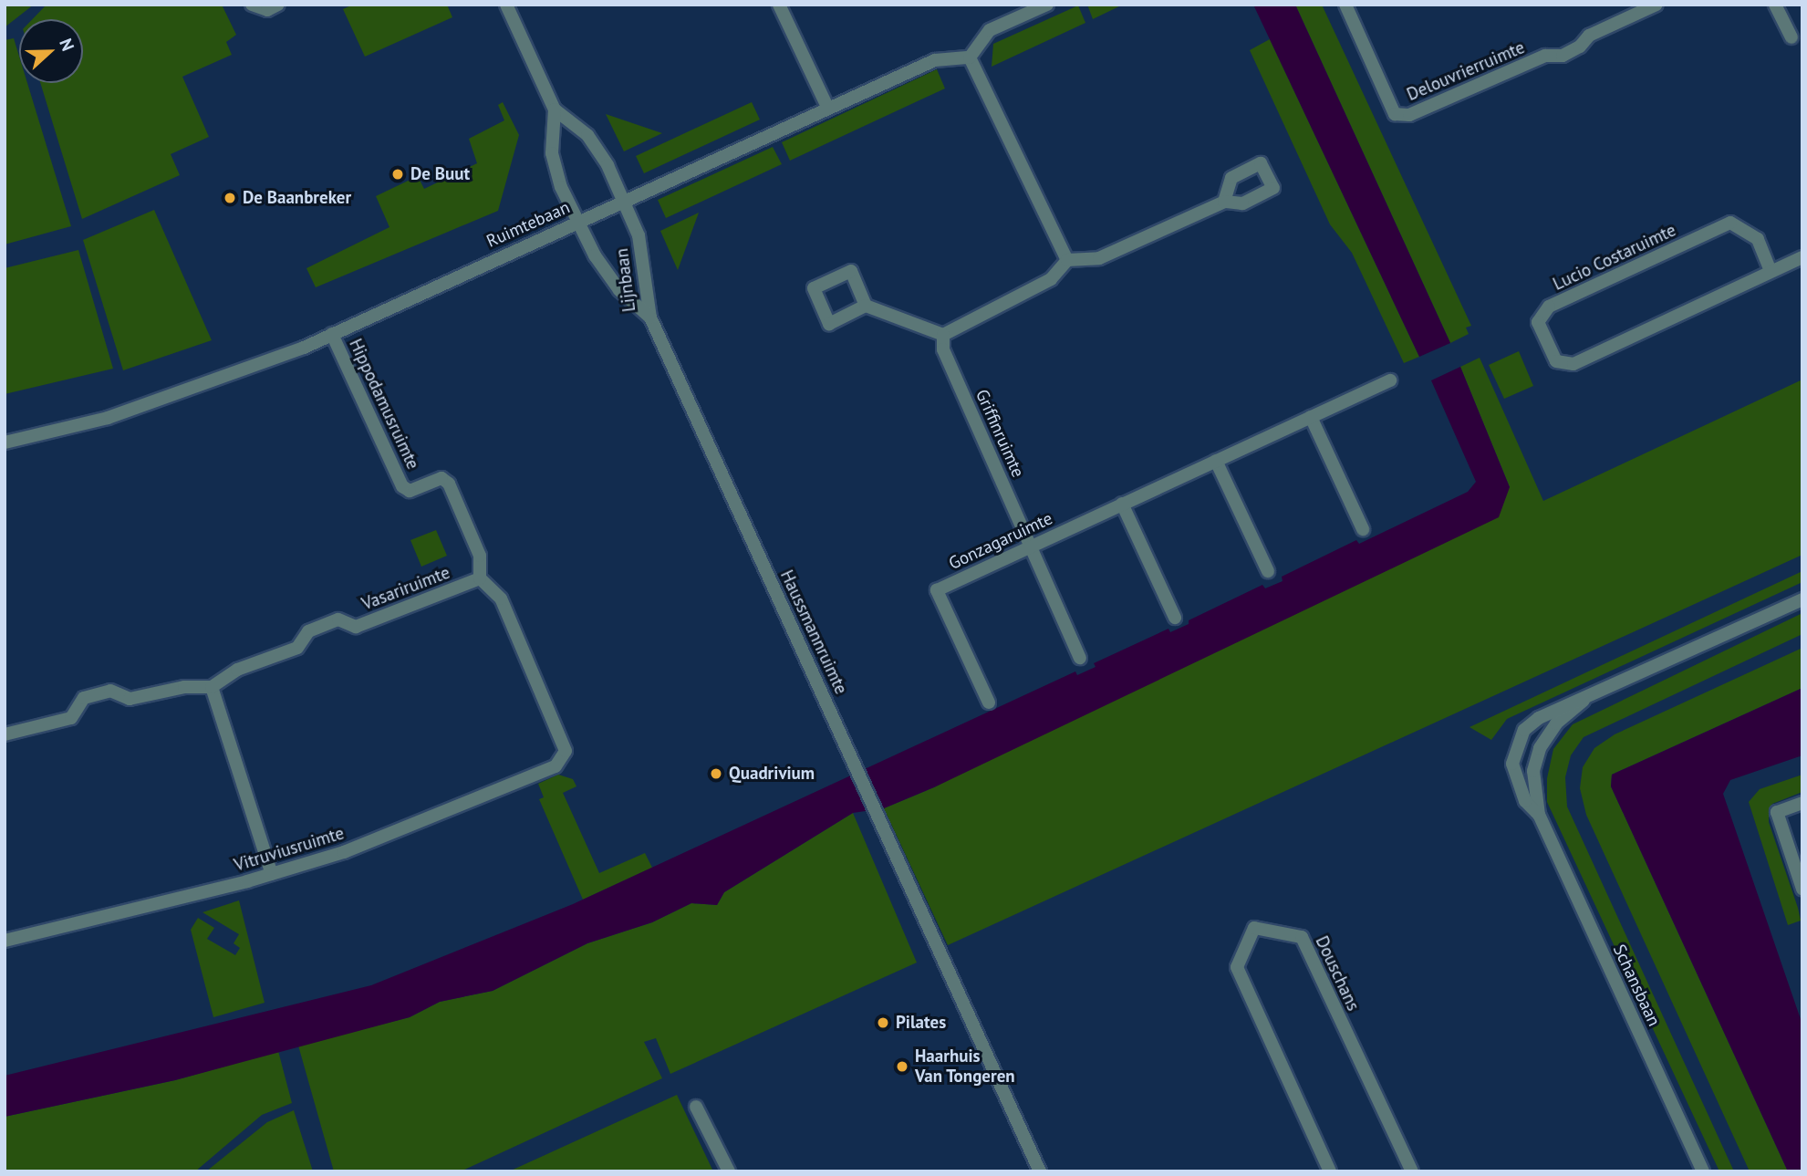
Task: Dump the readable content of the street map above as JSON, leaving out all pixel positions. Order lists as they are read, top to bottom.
{
  "streets": {
    "street": [
      "Delouvrierruimte",
      "Ruimtebaan",
      "Lucio Costaruimte",
      "Lijnbaan",
      "Hippodamusruimte",
      "Griffinruimte",
      "Gonzagaruimte",
      "Vasariruimte",
      "Haussmannruimte",
      "Vitruviusruimte",
      "Douschans",
      "Schansbaan"
    ]
  },
  "crossings": [
    ["Ruimtebaan", "Lijnbaan"],
    ["Ruimtebaan", "Hippodamusruimte"],
    ["Lijnbaan", "Haussmannruimte"],
    ["Hippodamusruimte", "Vasariruimte"],
    ["Hippodamusruimte", "Vitruviusruimte"],
    ["Griffinruimte", "Gonzagaruimte"],
    ["Vasariruimte", "Vitruviusruimte"]
  ],
  "places": [
    "De Buut",
    "De Baanbreker",
    "Quadrivium",
    "Pilates",
    "Haarhuis Van Tongeren"
  ],
  "north": "right"
}
